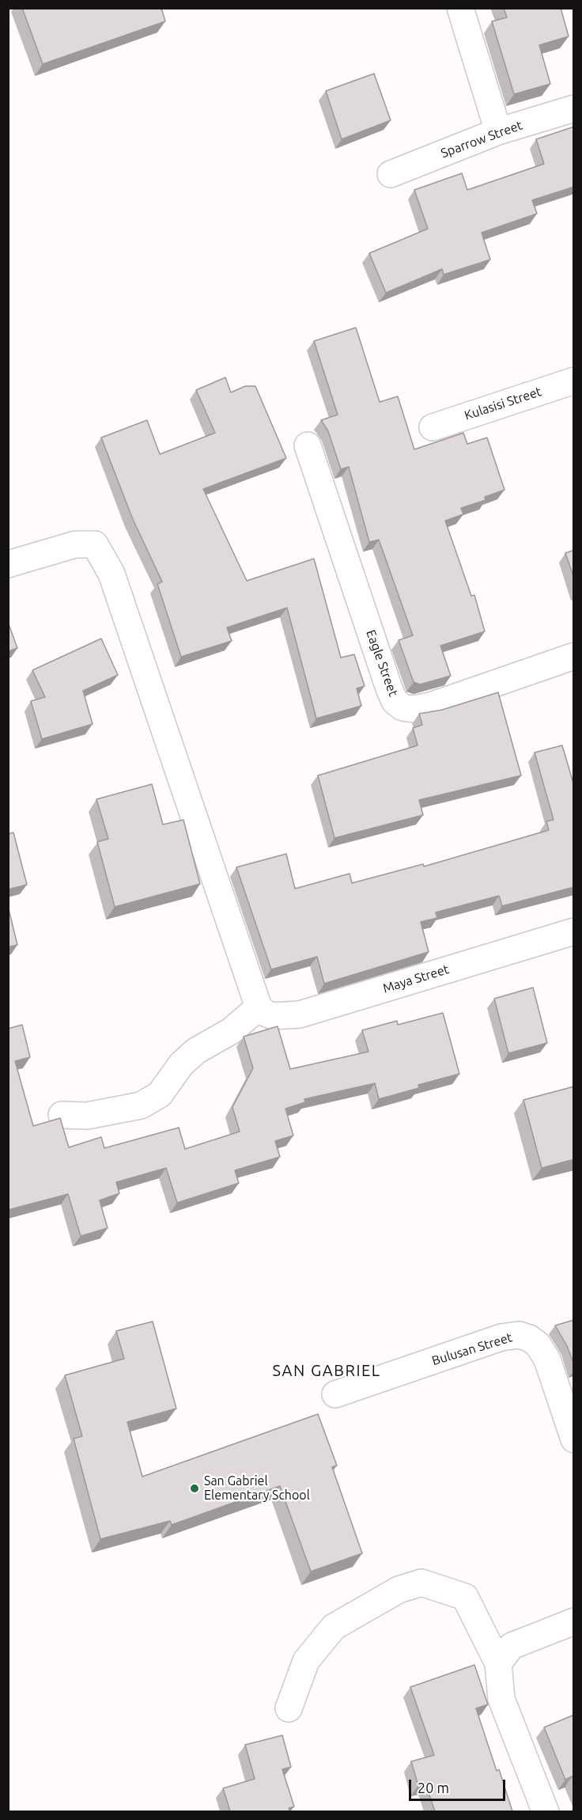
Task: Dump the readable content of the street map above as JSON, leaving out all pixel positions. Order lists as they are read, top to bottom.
{
  "streets": {
    "street": [
      "Sparrow Street",
      "Kulasisi Street",
      "Eagle Street",
      "Maya Street",
      "Bulusan Street"
    ]
  },
  "districts": ["SAN GABRIEL"],
  "places": ["San Gabriel Elementary School"],
  "scale_bar": "20 m"
}
